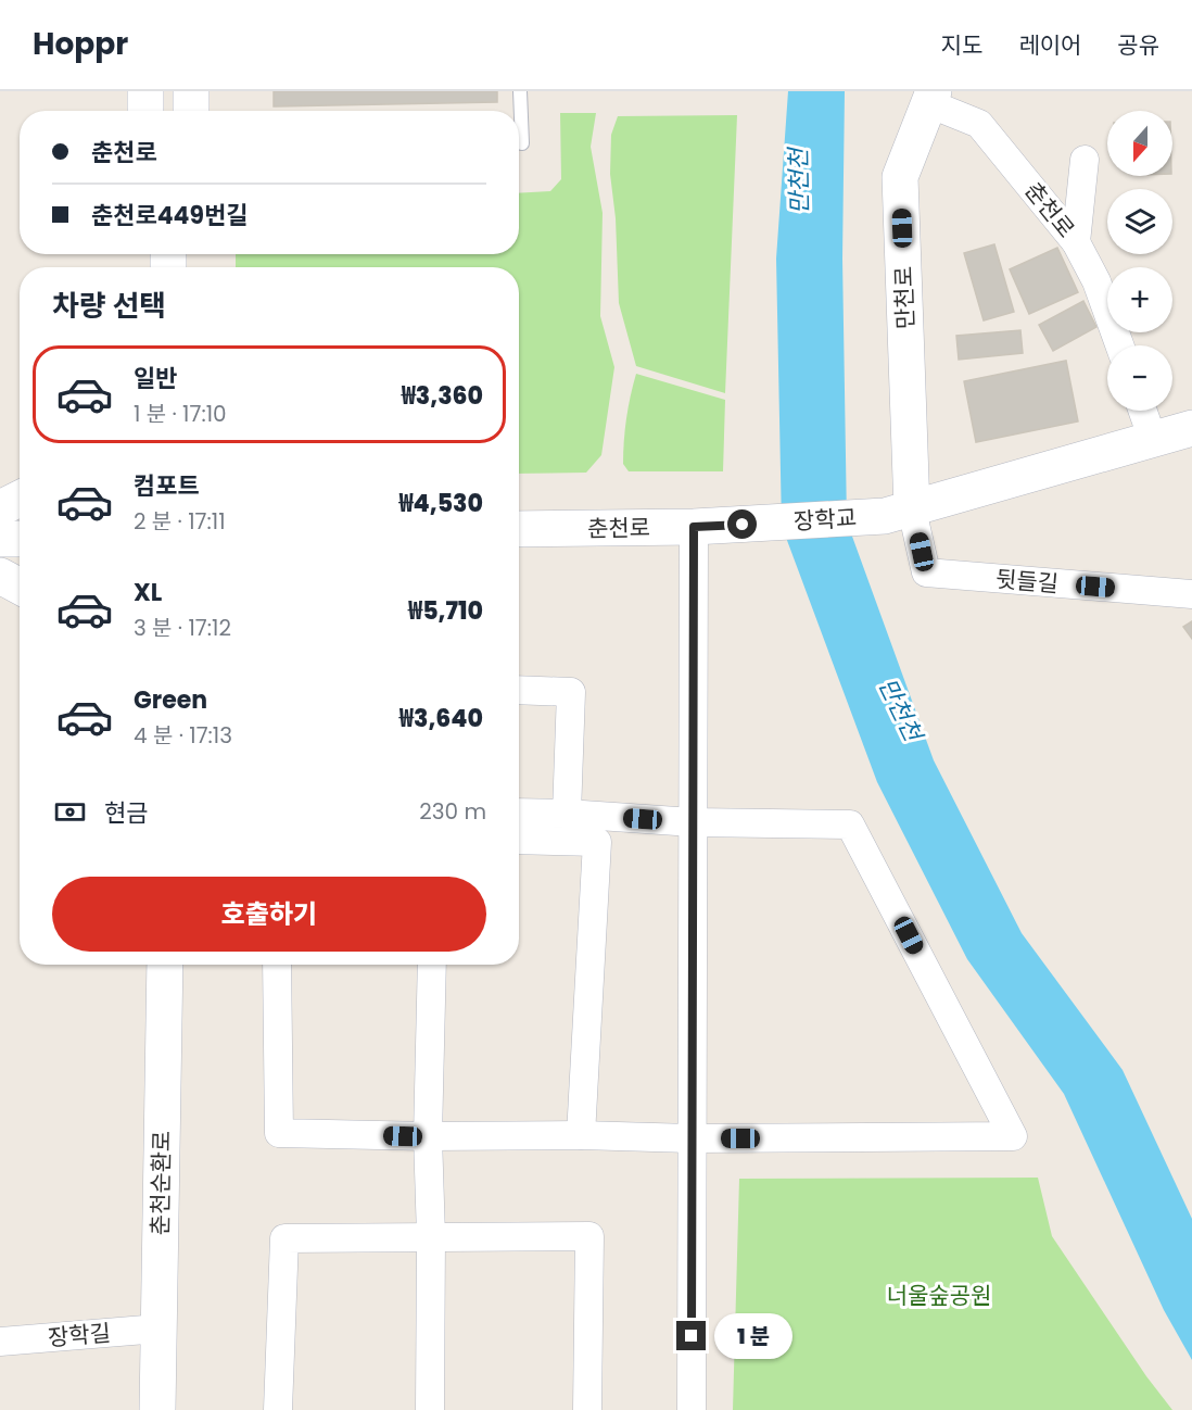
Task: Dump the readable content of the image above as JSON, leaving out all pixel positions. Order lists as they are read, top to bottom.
{
  "streets": {
    "street": [
      "춘천로",
      "만천로",
      "장학교",
      "뒷들길",
      "춘천순환로",
      "장학길"
    ]
  },
  "crossings": [
    ["춘천로", "만천로"],
    ["춘천로", "장학교"],
    ["만천로", "장학교"],
    ["만천로", "뒷들길"],
    ["장학교", "뒷들길"],
    ["춘천순환로", "장학길"]
  ],
  "water": ["만천천"],
  "parks": ["너울숲공원"],
  "north": "bottom",
  "page": {
    "header": "Hoppr",
    "nav": ["지도", "레이어", "공유"],
    "map_buttons": ["+", "−"],
    "banner": ["춘천로", "춘천로449번길"],
    "heading": "차량 선택",
    "list": [
      {
        "name": "일반",
        "note": "1 분 · 17:10",
        "value": "₩3,360"
      },
      {
        "name": "컴포트",
        "note": "2 분 · 17:11",
        "value": "₩4,530"
      },
      {
        "name": "XL",
        "note": "3 분 · 17:12",
        "value": "₩5,710"
      },
      {
        "name": "Green",
        "note": "4 분 · 17:13",
        "value": "₩3,640"
      }
    ],
    "pay": ["현금", "230 m"],
    "buttons": "호출하기",
    "bubble": "1 분"
  }
}
